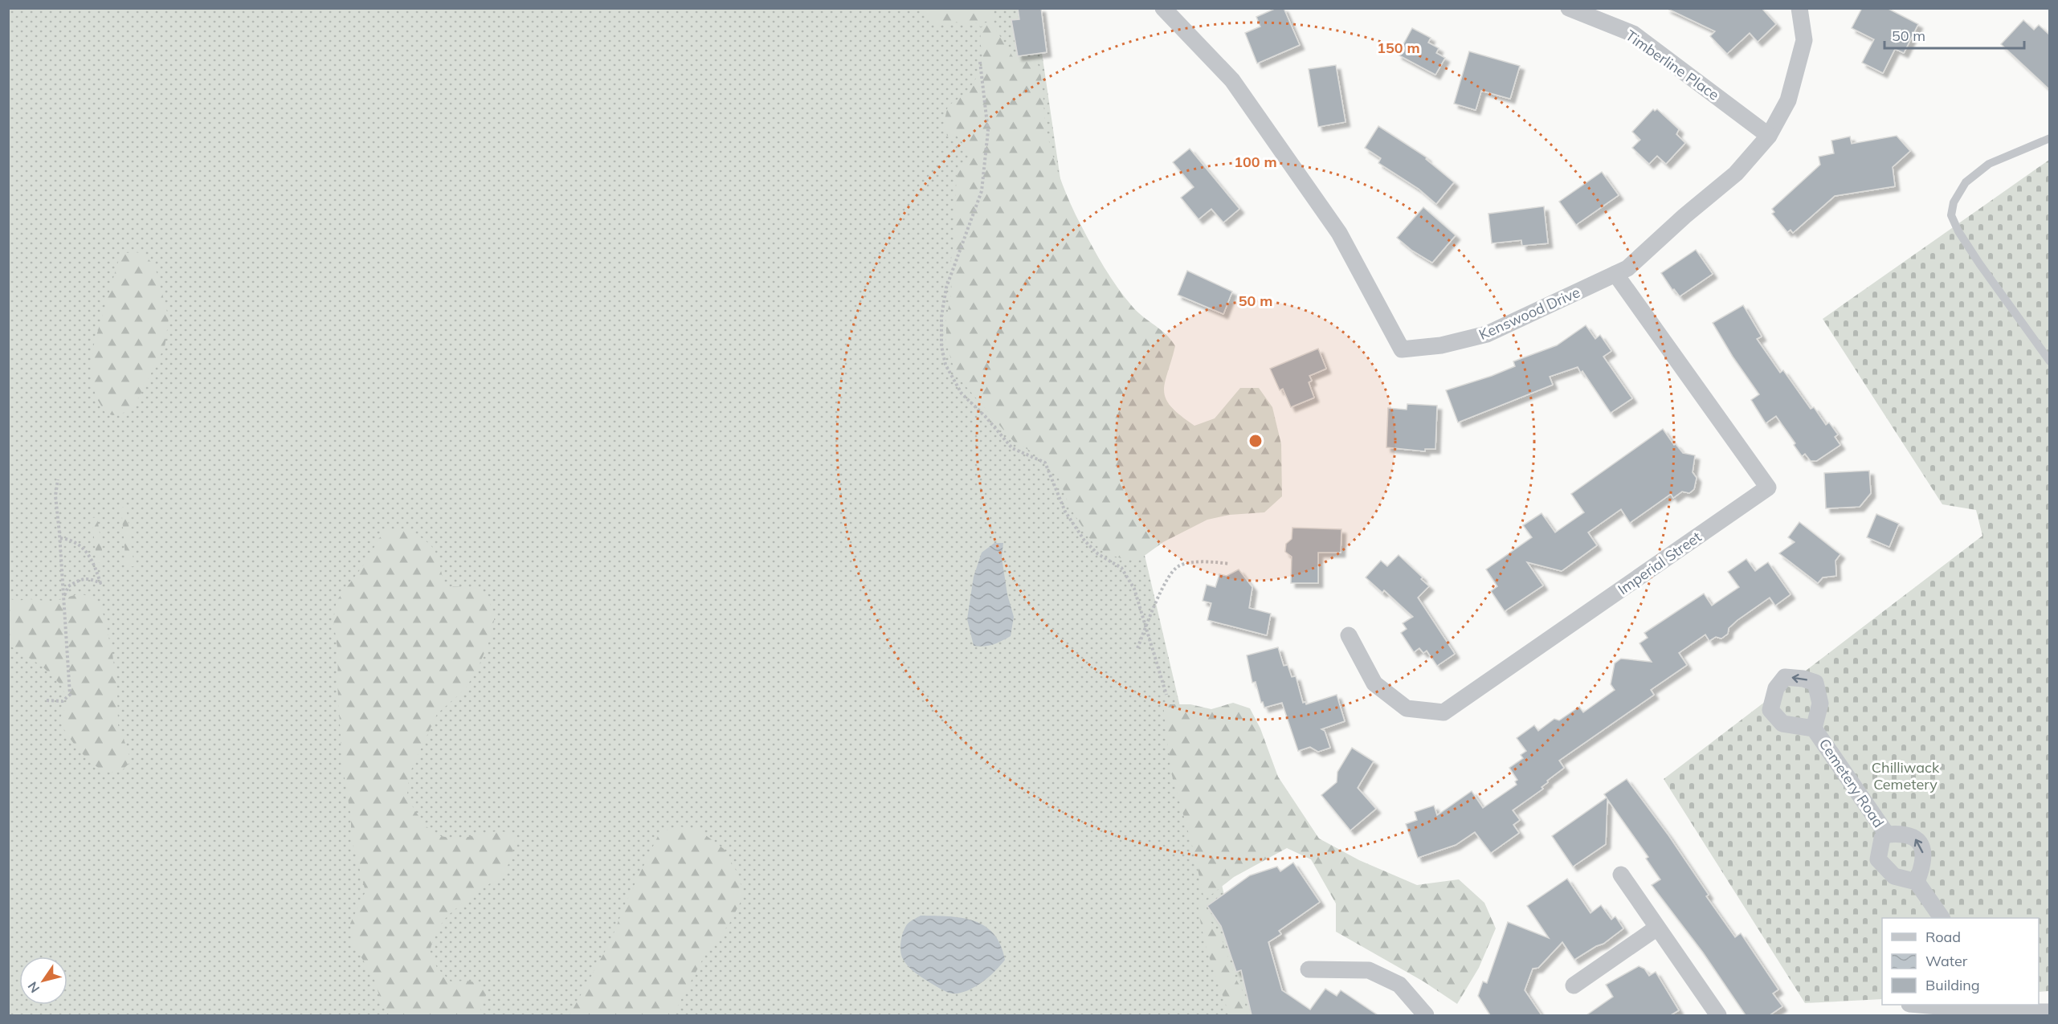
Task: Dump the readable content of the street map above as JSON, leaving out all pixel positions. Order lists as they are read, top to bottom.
{
  "streets": {
    "street": [
      "Timberline Place",
      "Kenswood Drive",
      "Imperial Street",
      "Cemetery Road"
    ]
  },
  "crossings": [
    ["Timberline Place", "Kenswood Drive"],
    ["Kenswood Drive", "Imperial Street"]
  ],
  "parks": ["Chilliwack Cemetery"],
  "legend": ["Road", "Water", "Building"],
  "scale_bar": "50 m",
  "north": "bottom left",
  "rings": ["150 m", "100 m", "50 m"]
}
